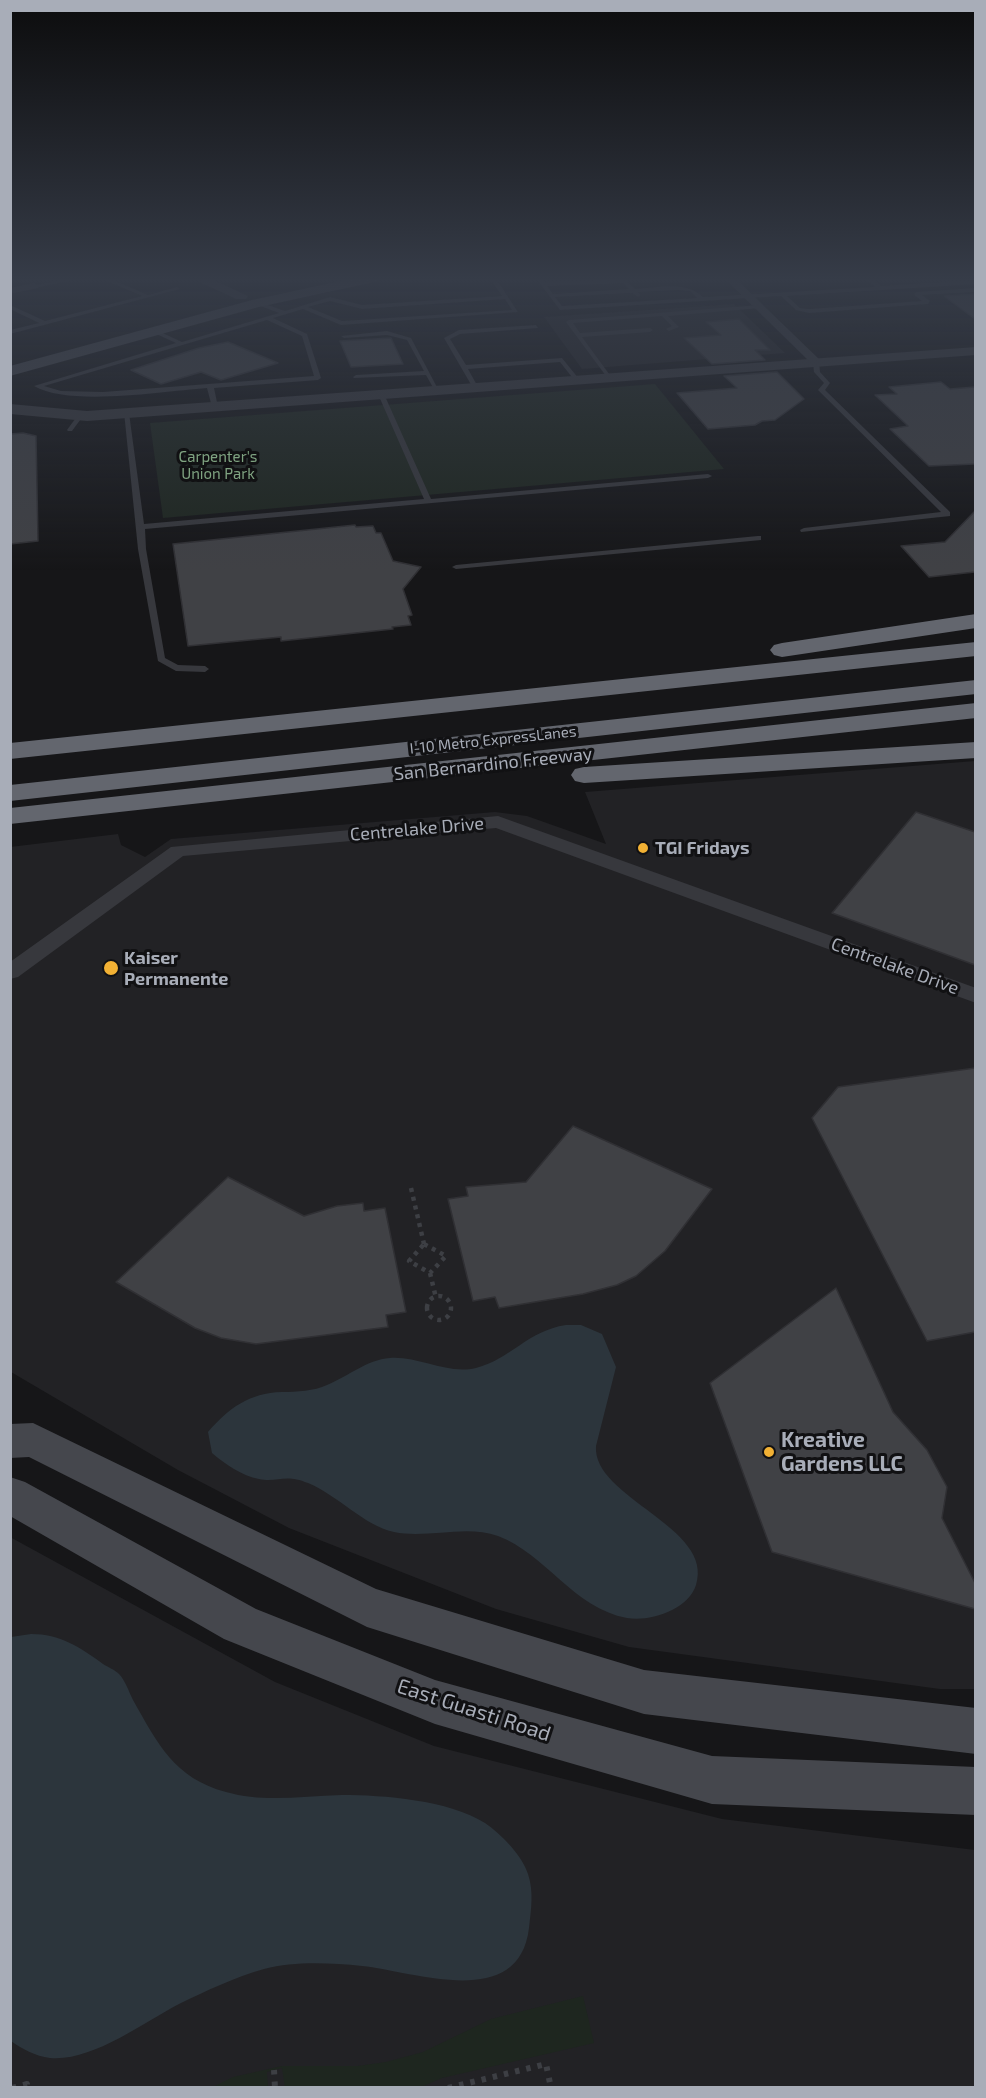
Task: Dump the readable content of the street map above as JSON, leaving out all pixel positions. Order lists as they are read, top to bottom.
{
  "streets": {
    "highway": ["I-10 Metro ExpressLanes", "San Bernardino Freeway"],
    "main road": ["East Guasti Road"],
    "street": ["Centrelake Drive"]
  },
  "parks": ["Carpenter's Union Park"],
  "places": ["TGI Fridays", "Kaiser Permanente", "Kreative Gardens LLC"]
}
